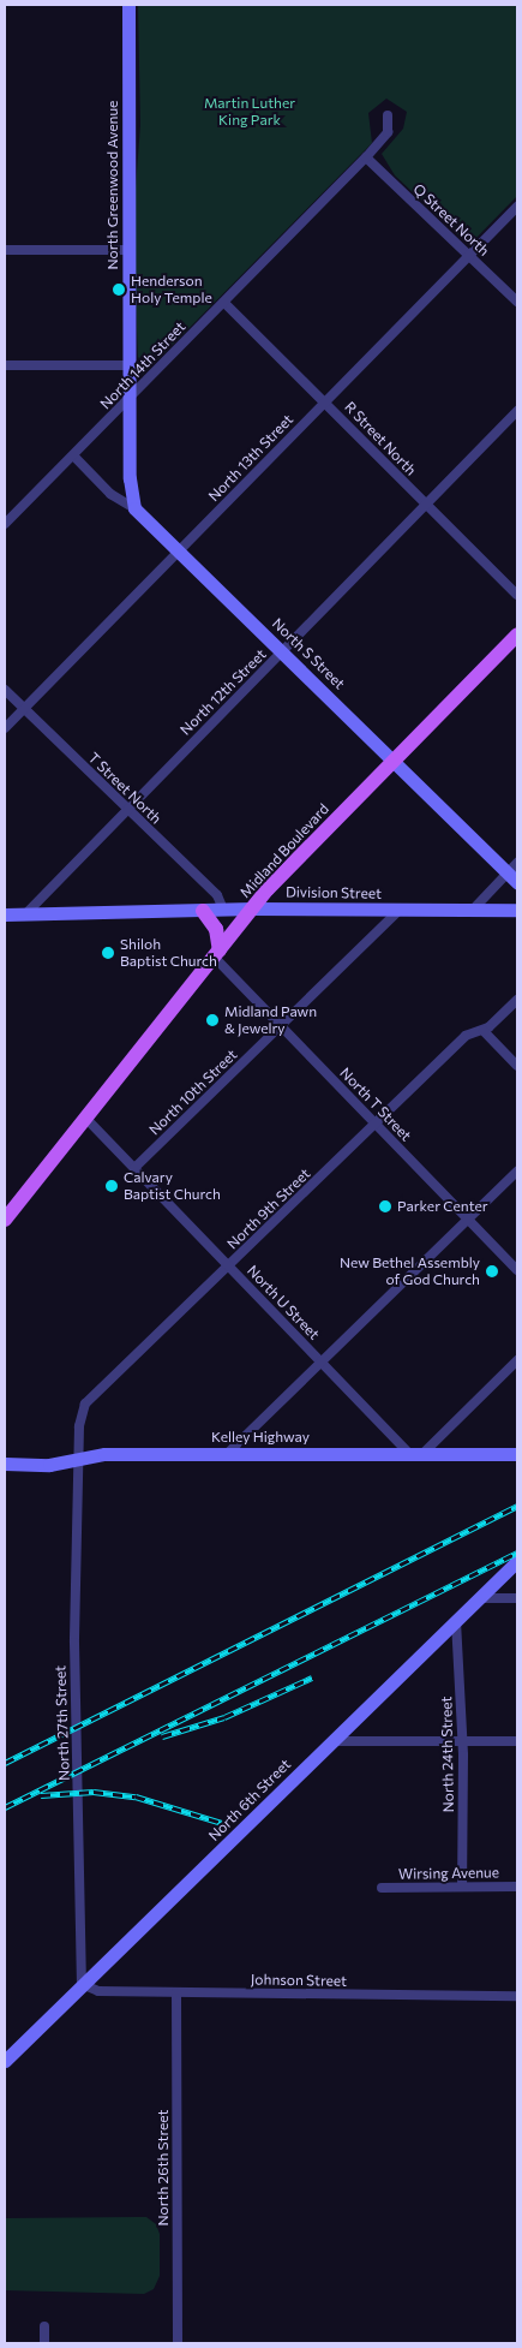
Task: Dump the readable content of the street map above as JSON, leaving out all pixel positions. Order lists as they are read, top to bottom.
{
  "streets": {
    "main road": ["Midland Boulevard"],
    "street": [
      "North Greenwood Avenue",
      "Q Street North",
      "North 14th Street",
      "R Street North",
      "North 13th Street",
      "North S Street",
      "North 12th Street",
      "T Street North",
      "Division Street",
      "North 10th Street",
      "North T Street",
      "North 9th Street",
      "North U Street",
      "Kelley Highway",
      "North 27th Street",
      "North 24th Street",
      "North 6th Street",
      "Wirsing Avenue",
      "Johnson Street",
      "North 26th Street"
    ]
  },
  "crossings": [
    ["North Greenwood Avenue", "North 14th Street"],
    ["North Greenwood Avenue", "North S Street"],
    ["Q Street North", "North 14th Street"],
    ["Q Street North", "North 13th Street"],
    ["North 14th Street", "R Street North"],
    ["North 14th Street", "North S Street"],
    ["R Street North", "North 13th Street"],
    ["R Street North", "North 12th Street"],
    ["North 13th Street", "North S Street"],
    ["North 13th Street", "T Street North"],
    ["North S Street", "North 12th Street"],
    ["North S Street", "Midland Boulevard"],
    ["North 12th Street", "T Street North"],
    ["North 12th Street", "Division Street"],
    ["T Street North", "Division Street"],
    ["Midland Boulevard", "Division Street"],
    ["Midland Boulevard", "North T Street"],
    ["Midland Boulevard", "North U Street"],
    ["Division Street", "North 10th Street"],
    ["North 10th Street", "North T Street"],
    ["North 10th Street", "North U Street"],
    ["North T Street", "North 9th Street"],
    ["North 9th Street", "North U Street"],
    ["North 9th Street", "Kelley Highway"],
    ["North 9th Street", "North 27th Street"],
    ["North U Street", "Kelley Highway"],
    ["Kelley Highway", "North 27th Street"],
    ["North 27th Street", "North 6th Street"],
    ["North 27th Street", "Johnson Street"],
    ["North 24th Street", "North 6th Street"],
    ["North 24th Street", "Wirsing Avenue"],
    ["North 6th Street", "Johnson Street"],
    ["Johnson Street", "North 26th Street"]
  ],
  "parks": ["Martin Luther King Park"],
  "places": [
    "Henderson Holy Temple",
    "Shiloh Baptist Church",
    "Midland Pawn & Jewelry",
    "Calvary Baptist Church",
    "Parker Center",
    "New Bethel Assembly of God Church"
  ]
}
